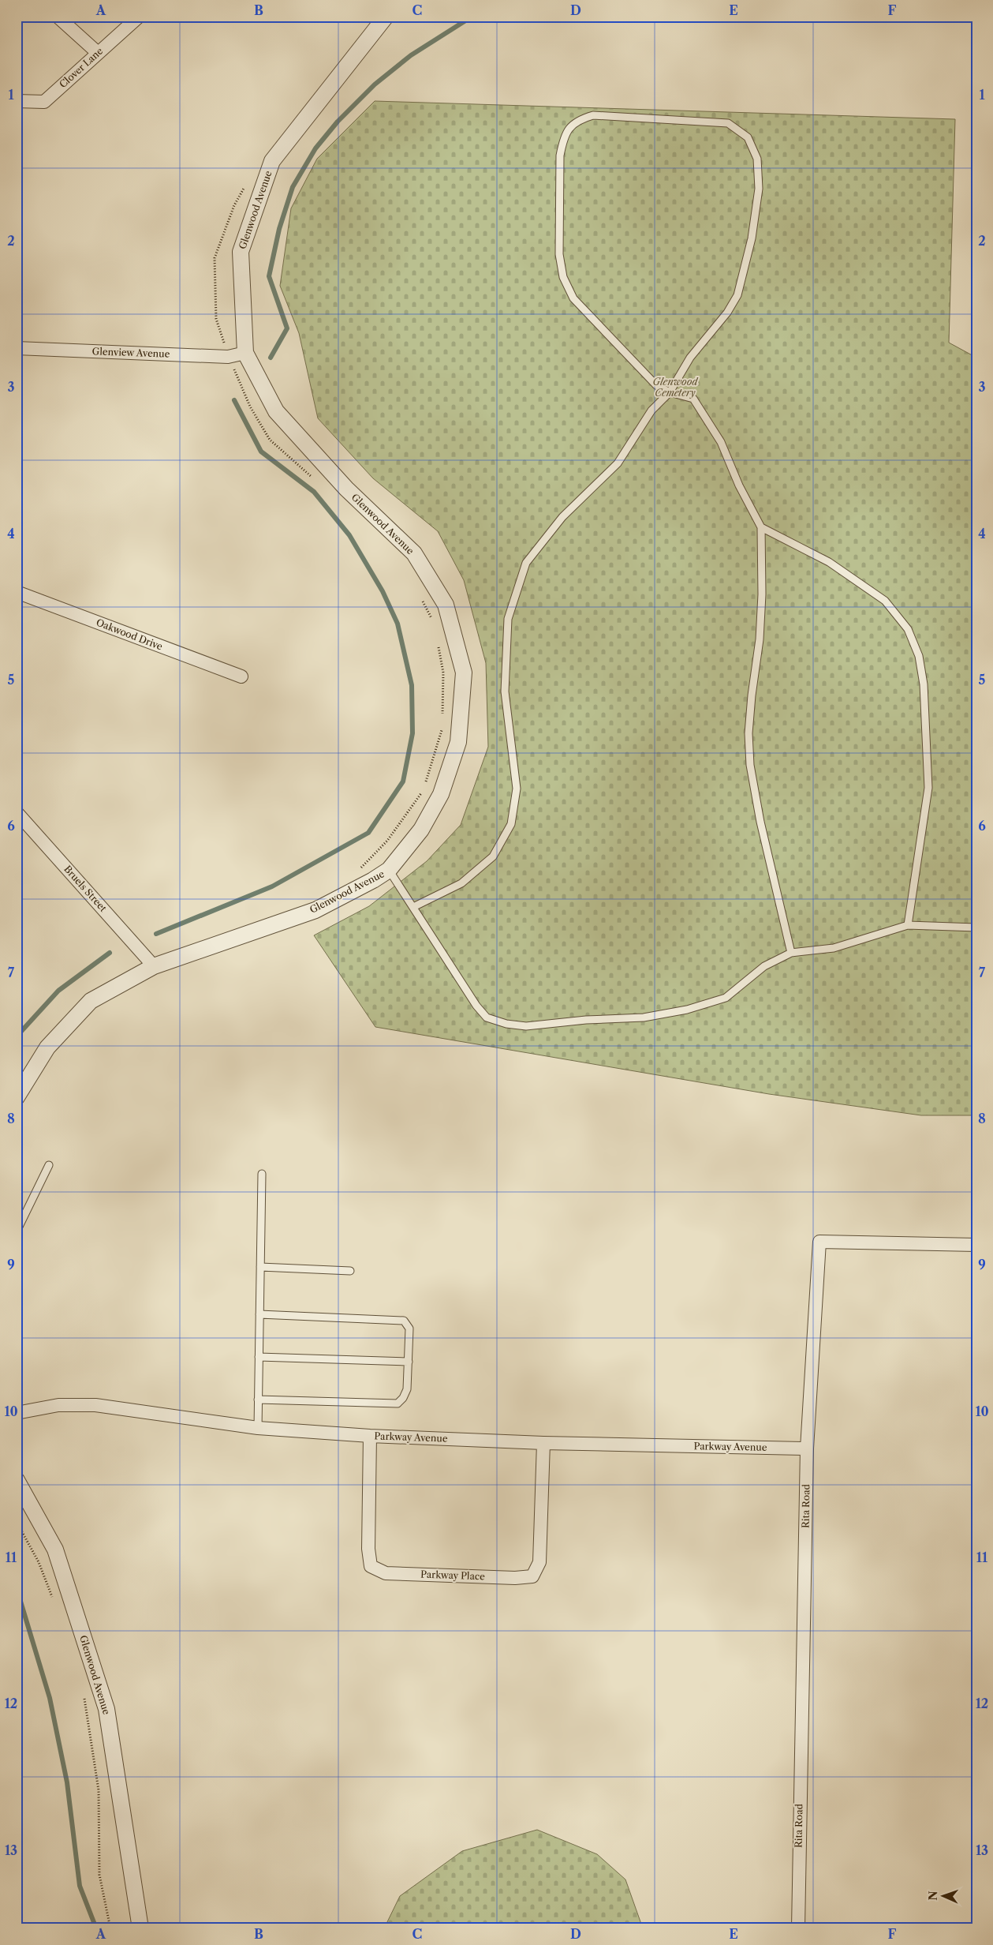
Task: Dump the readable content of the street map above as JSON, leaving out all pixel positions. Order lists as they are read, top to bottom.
{
  "streets": {
    "street": [
      "Clover Lane",
      "Glenwood Avenue",
      "Glenview Avenue",
      "Oakwood Drive",
      "Bruels Street",
      "Parkway Avenue",
      "Rita Road",
      "Parkway Place"
    ]
  },
  "crossings": [
    ["Glenwood Avenue", "Glenview Avenue"],
    ["Glenwood Avenue", "Bruels Street"],
    ["Parkway Avenue", "Rita Road"],
    ["Parkway Avenue", "Parkway Place"]
  ],
  "parks": ["Glenwood Cemetery"],
  "north": "left",
  "grid": {
    "columns": [
      "A",
      "B",
      "C",
      "D",
      "E",
      "F"
    ],
    "rows": [
      "1",
      "2",
      "3",
      "4",
      "5",
      "6",
      "7",
      "8",
      "9",
      "10",
      "11",
      "12",
      "13"
    ]
  }
}
